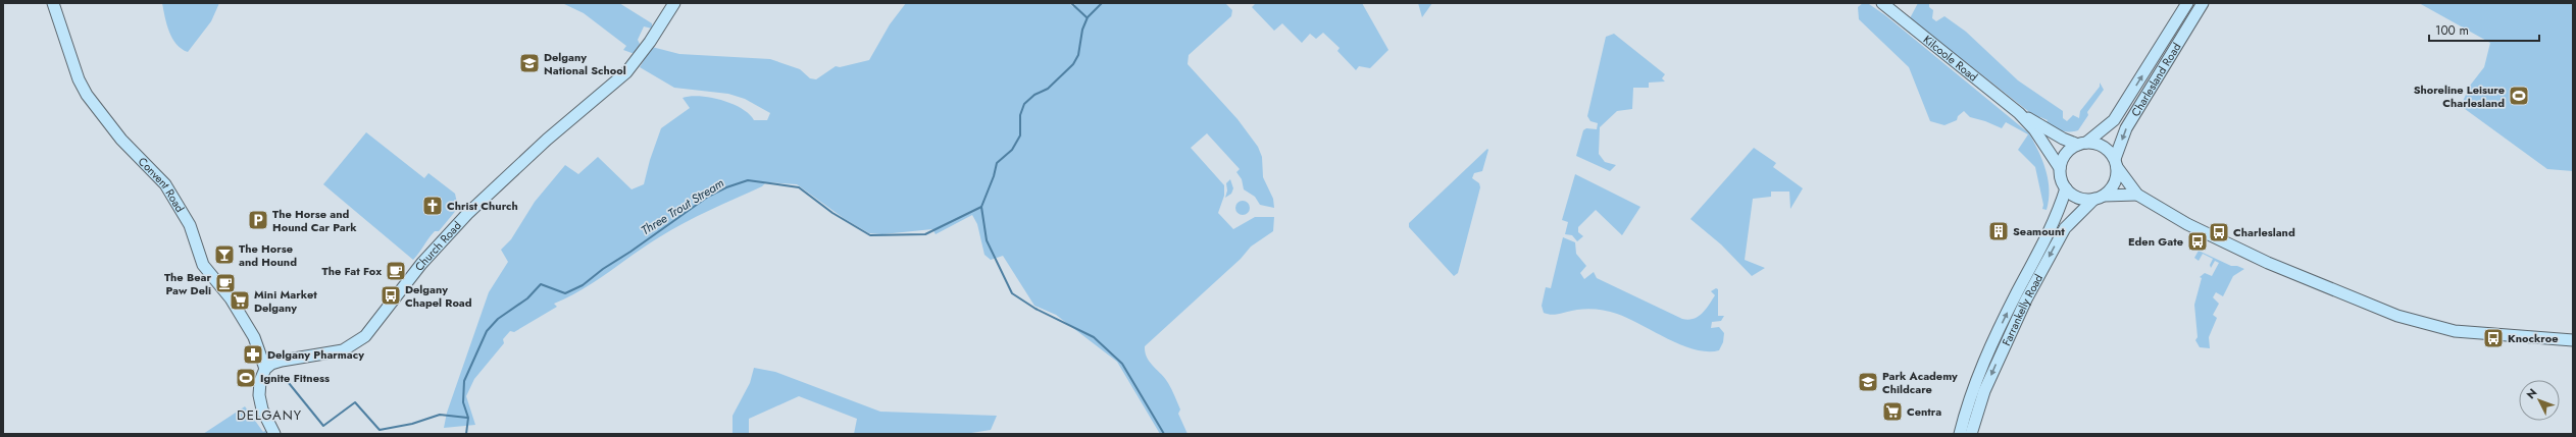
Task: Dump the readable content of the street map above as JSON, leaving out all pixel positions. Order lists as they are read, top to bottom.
{
  "streets": {
    "main road": [
      "Kilcoole Road",
      "Charlesland Road",
      "Convent Road",
      "Church Road",
      "Farrankelly Road"
    ]
  },
  "crossings": [
    ["Charlesland Road", "Farrankelly Road"],
    ["Convent Road", "Church Road"]
  ],
  "districts": ["DELGANY"],
  "water": ["Three Trout Stream"],
  "places": {
    "school or university": ["Delgany National School", "Park Academy Childcare"],
    "sports": ["Shoreline Leisure Charlesland", "Ignite Fitness"],
    "church": ["Christ Church"],
    "parking": ["The Horse and Hound Car Park"],
    "building": ["Seamount"],
    "bus stop": [
      "Charlesland",
      "Eden Gate",
      "Delgany Chapel Road",
      "Knockroe"
    ],
    "bar": ["The Horse and Hound"],
    "cafe": ["The Fat Fox", "The Bear Paw Deli"],
    "supermarket": ["Mini Market Delgany", "Centra"],
    "pharmacy": ["Delgany Pharmacy"]
  },
  "scale_bar": "100 m",
  "north": "top left"
}
